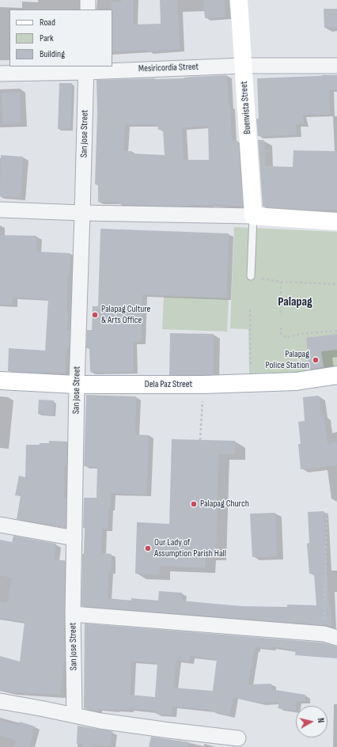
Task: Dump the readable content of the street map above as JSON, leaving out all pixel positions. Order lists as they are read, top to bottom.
{
  "streets": {
    "main road": ["Buenvista Street", "Dela Paz Street"],
    "street": ["Mesiricordia Street", "San Jose Street"]
  },
  "crossings": [
    ["Mesiricordia Street", "Buenvista Street"],
    ["Mesiricordia Street", "San Jose Street"],
    ["San Jose Street", "Dela Paz Street"]
  ],
  "districts": ["Palapag"],
  "places": [
    "Palapag Culture & Arts Office",
    "Palapag Police Station",
    "Palapag Church",
    "Our Lady of Assumption Parish Hall"
  ],
  "legend": ["Road", "Park", "Building"],
  "north": "right"
}
